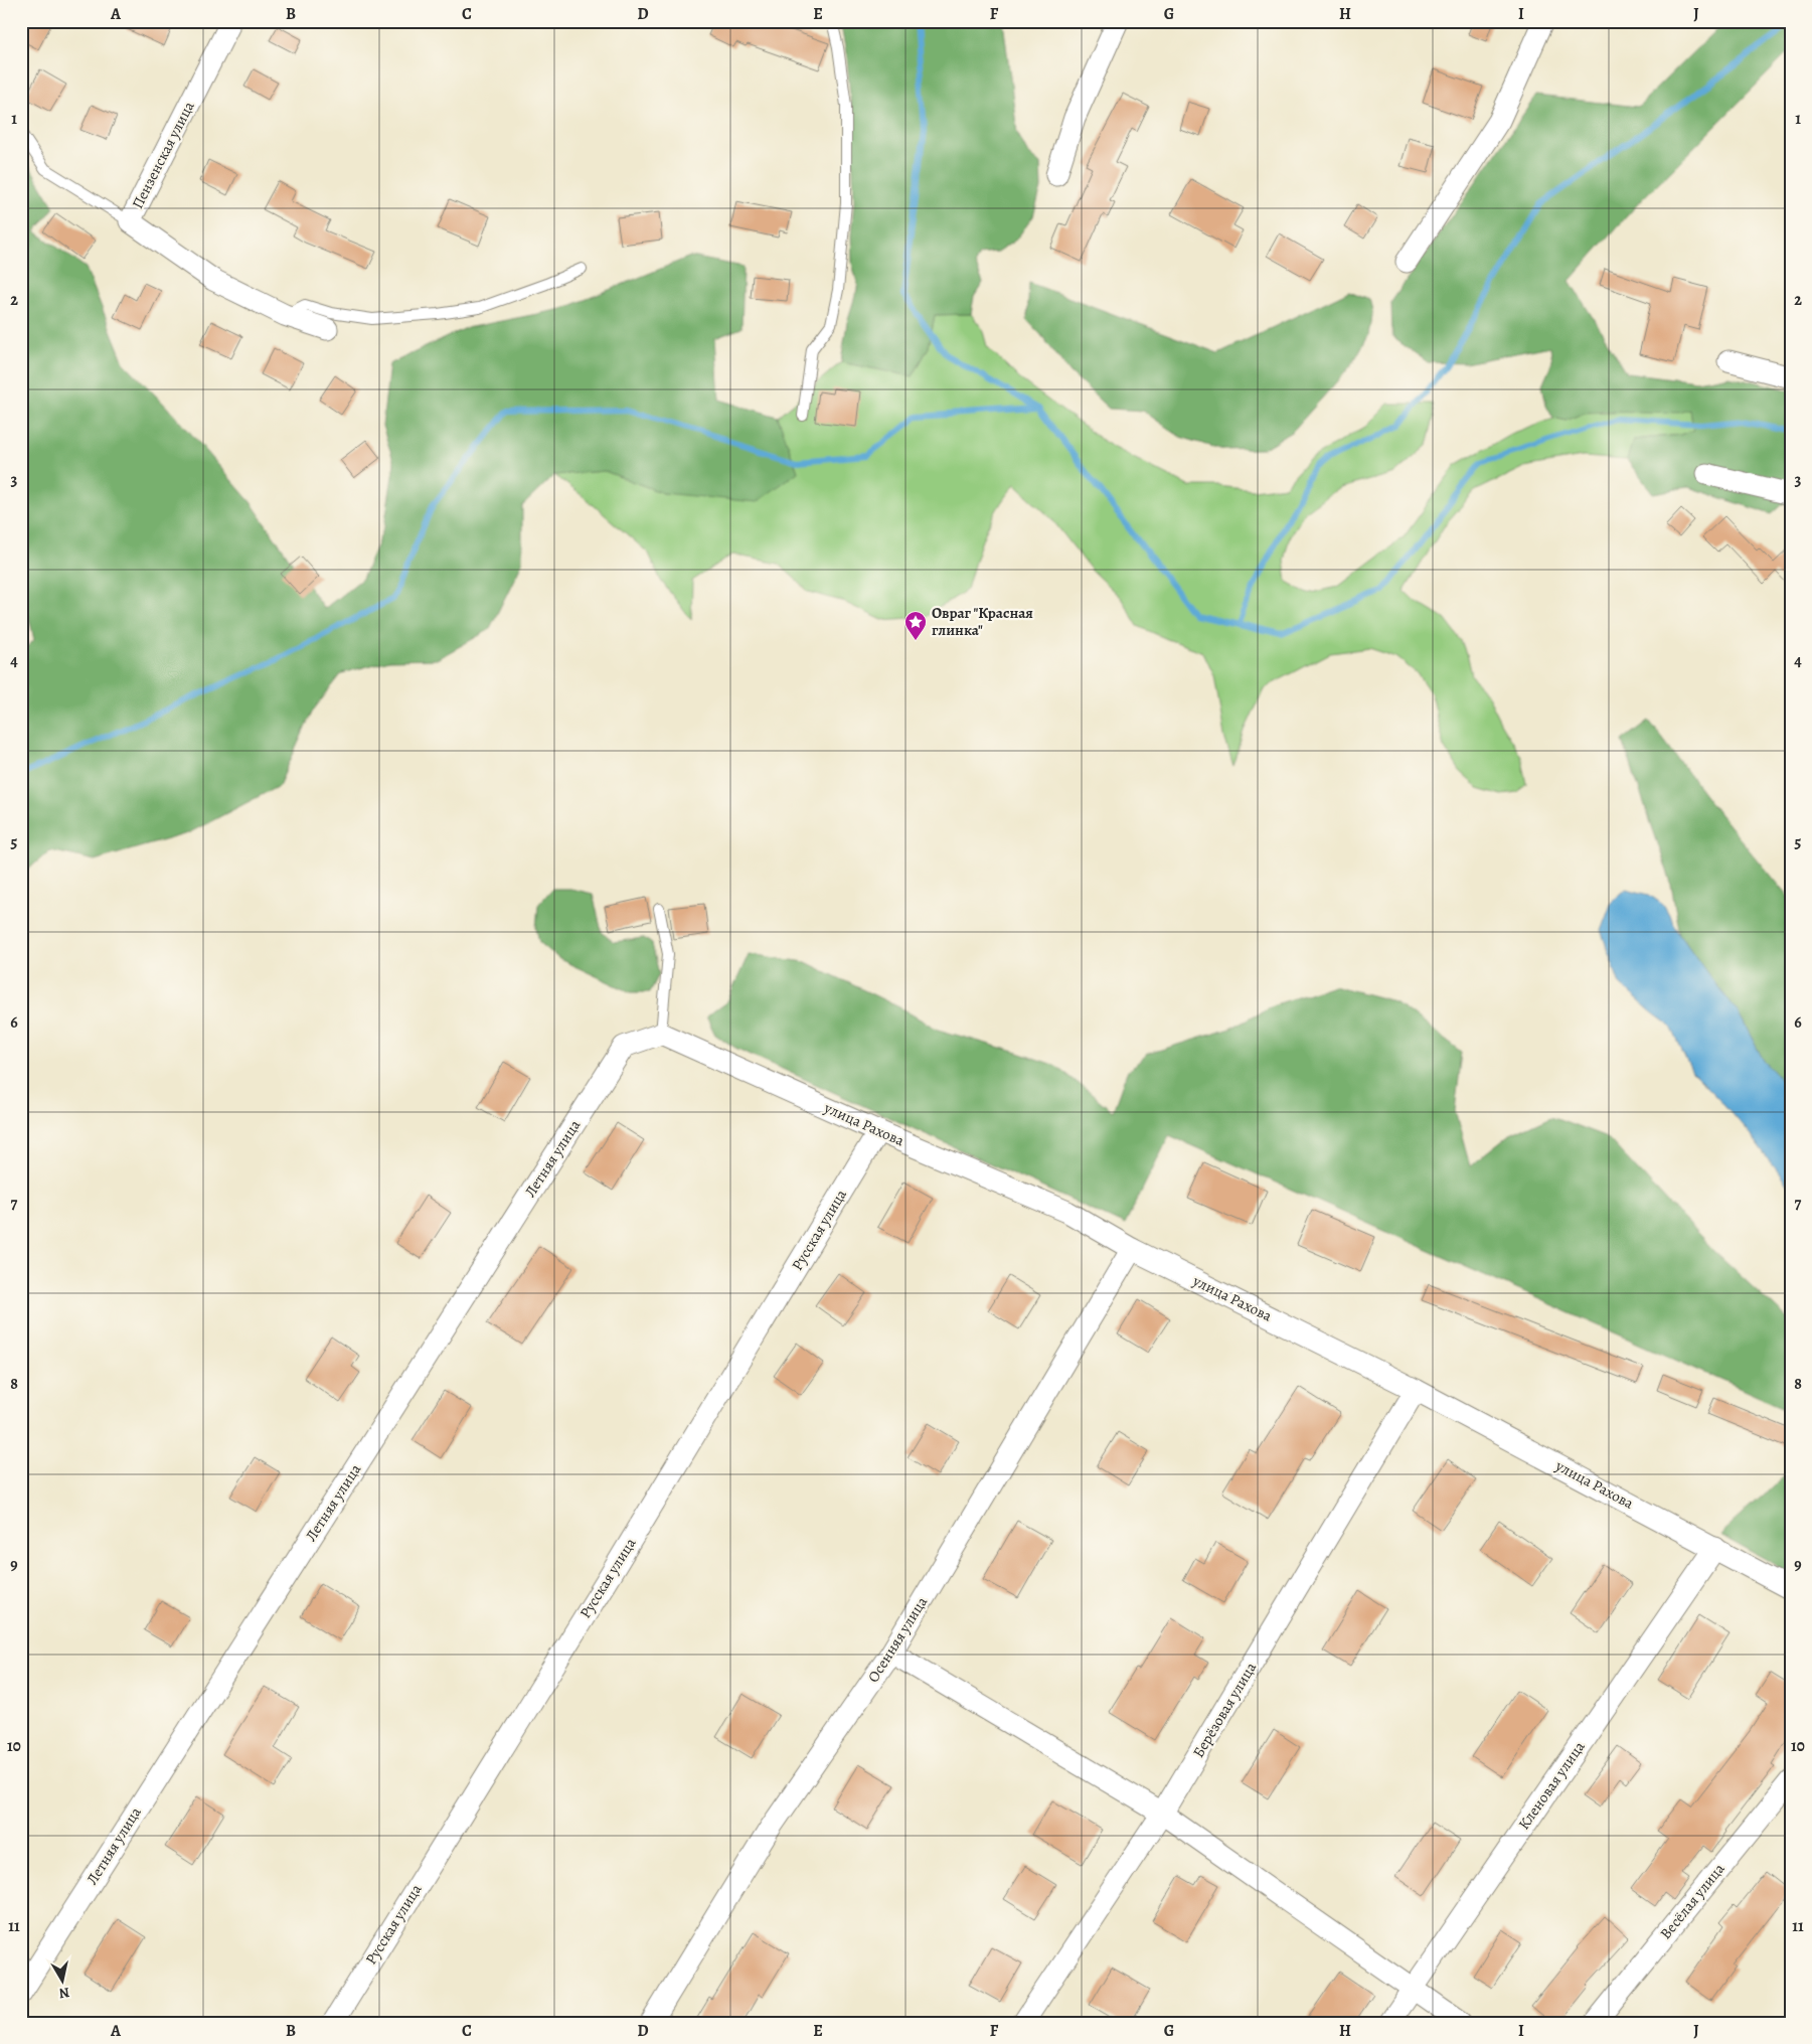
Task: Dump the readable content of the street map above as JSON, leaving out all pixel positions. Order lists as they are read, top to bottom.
{
  "streets": {
    "street": [
      "Пензенская улица",
      "улица Рахова",
      "Летняя улица",
      "Русская улица",
      "Осенняя улица",
      "Берёзовая улица",
      "Кленовая улица",
      "Весёлая улица"
    ]
  },
  "crossings": [
    ["улица Рахова", "Летняя улица"],
    ["улица Рахова", "Русская улица"],
    ["улица Рахова", "Осенняя улица"],
    ["улица Рахова", "Берёзовая улица"],
    ["улица Рахова", "Кленовая улица"]
  ],
  "places": {
    "place": ["Овраг \"Красная глинка\""]
  },
  "north": "bottom",
  "grid": {
    "columns": [
      "A",
      "B",
      "C",
      "D",
      "E",
      "F",
      "G",
      "H",
      "I",
      "J"
    ],
    "rows": [
      "1",
      "2",
      "3",
      "4",
      "5",
      "6",
      "7",
      "8",
      "9",
      "10",
      "11"
    ]
  }
}
